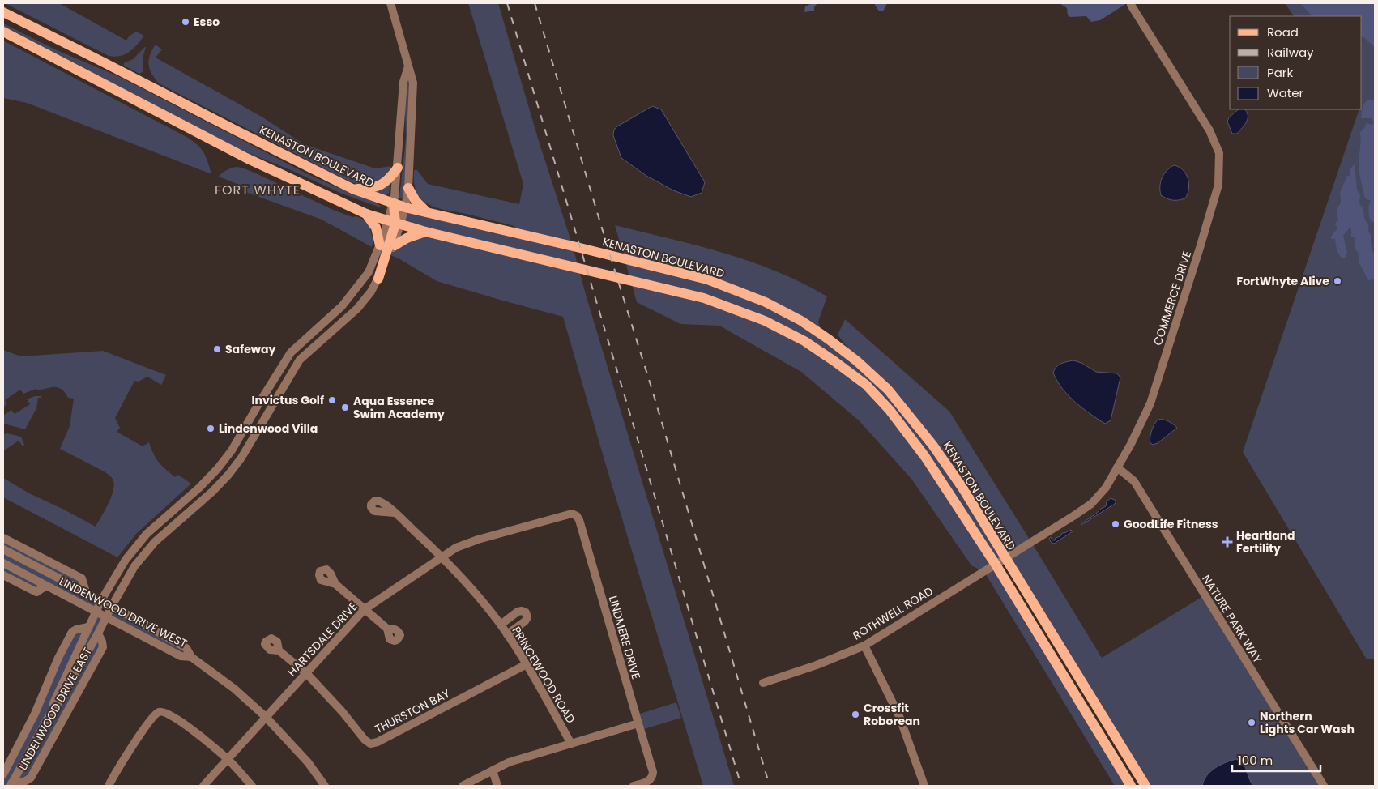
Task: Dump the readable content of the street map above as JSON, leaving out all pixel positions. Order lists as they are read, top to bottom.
{
  "streets": {
    "main road": ["KENASTON BOULEVARD"],
    "street": [
      "COMMERCE DRIVE",
      "LINDENWOOD DRIVE WEST",
      "ROTHWELL ROAD",
      "NATURE PARK WAY",
      "LINDMERE DRIVE",
      "HARTSDALE DRIVE",
      "PRINCEWOOD ROAD",
      "LINDENWOOD DRIVE EAST",
      "THURSTON BAY"
    ]
  },
  "crossings": [
    ["KENASTON BOULEVARD", "COMMERCE DRIVE"],
    ["KENASTON BOULEVARD", "ROTHWELL ROAD"],
    ["KENASTON BOULEVARD", "LINDENWOOD DRIVE EAST"],
    ["COMMERCE DRIVE", "ROTHWELL ROAD"],
    ["COMMERCE DRIVE", "NATURE PARK WAY"],
    ["LINDENWOOD DRIVE WEST", "HARTSDALE DRIVE"],
    ["LINDENWOOD DRIVE WEST", "LINDENWOOD DRIVE EAST"],
    ["LINDMERE DRIVE", "HARTSDALE DRIVE"],
    ["LINDMERE DRIVE", "PRINCEWOOD ROAD"],
    ["HARTSDALE DRIVE", "PRINCEWOOD ROAD"],
    ["HARTSDALE DRIVE", "THURSTON BAY"],
    ["PRINCEWOOD ROAD", "THURSTON BAY"]
  ],
  "districts": ["FORT WHYTE"],
  "places": {
    "other": [
      "Esso",
      "FortWhyte Alive",
      "Safeway",
      "Invictus Golf",
      "Aqua Essence Swim Academy",
      "Lindenwood Villa",
      "GoodLife Fitness",
      "Crossfit Roborean",
      "Northern Lights Car Wash"
    ],
    "health": ["Heartland Fertility"]
  },
  "legend": [
    "Road",
    "Railway",
    "Park",
    "Water"
  ],
  "scale_bar": "100 m"
}
